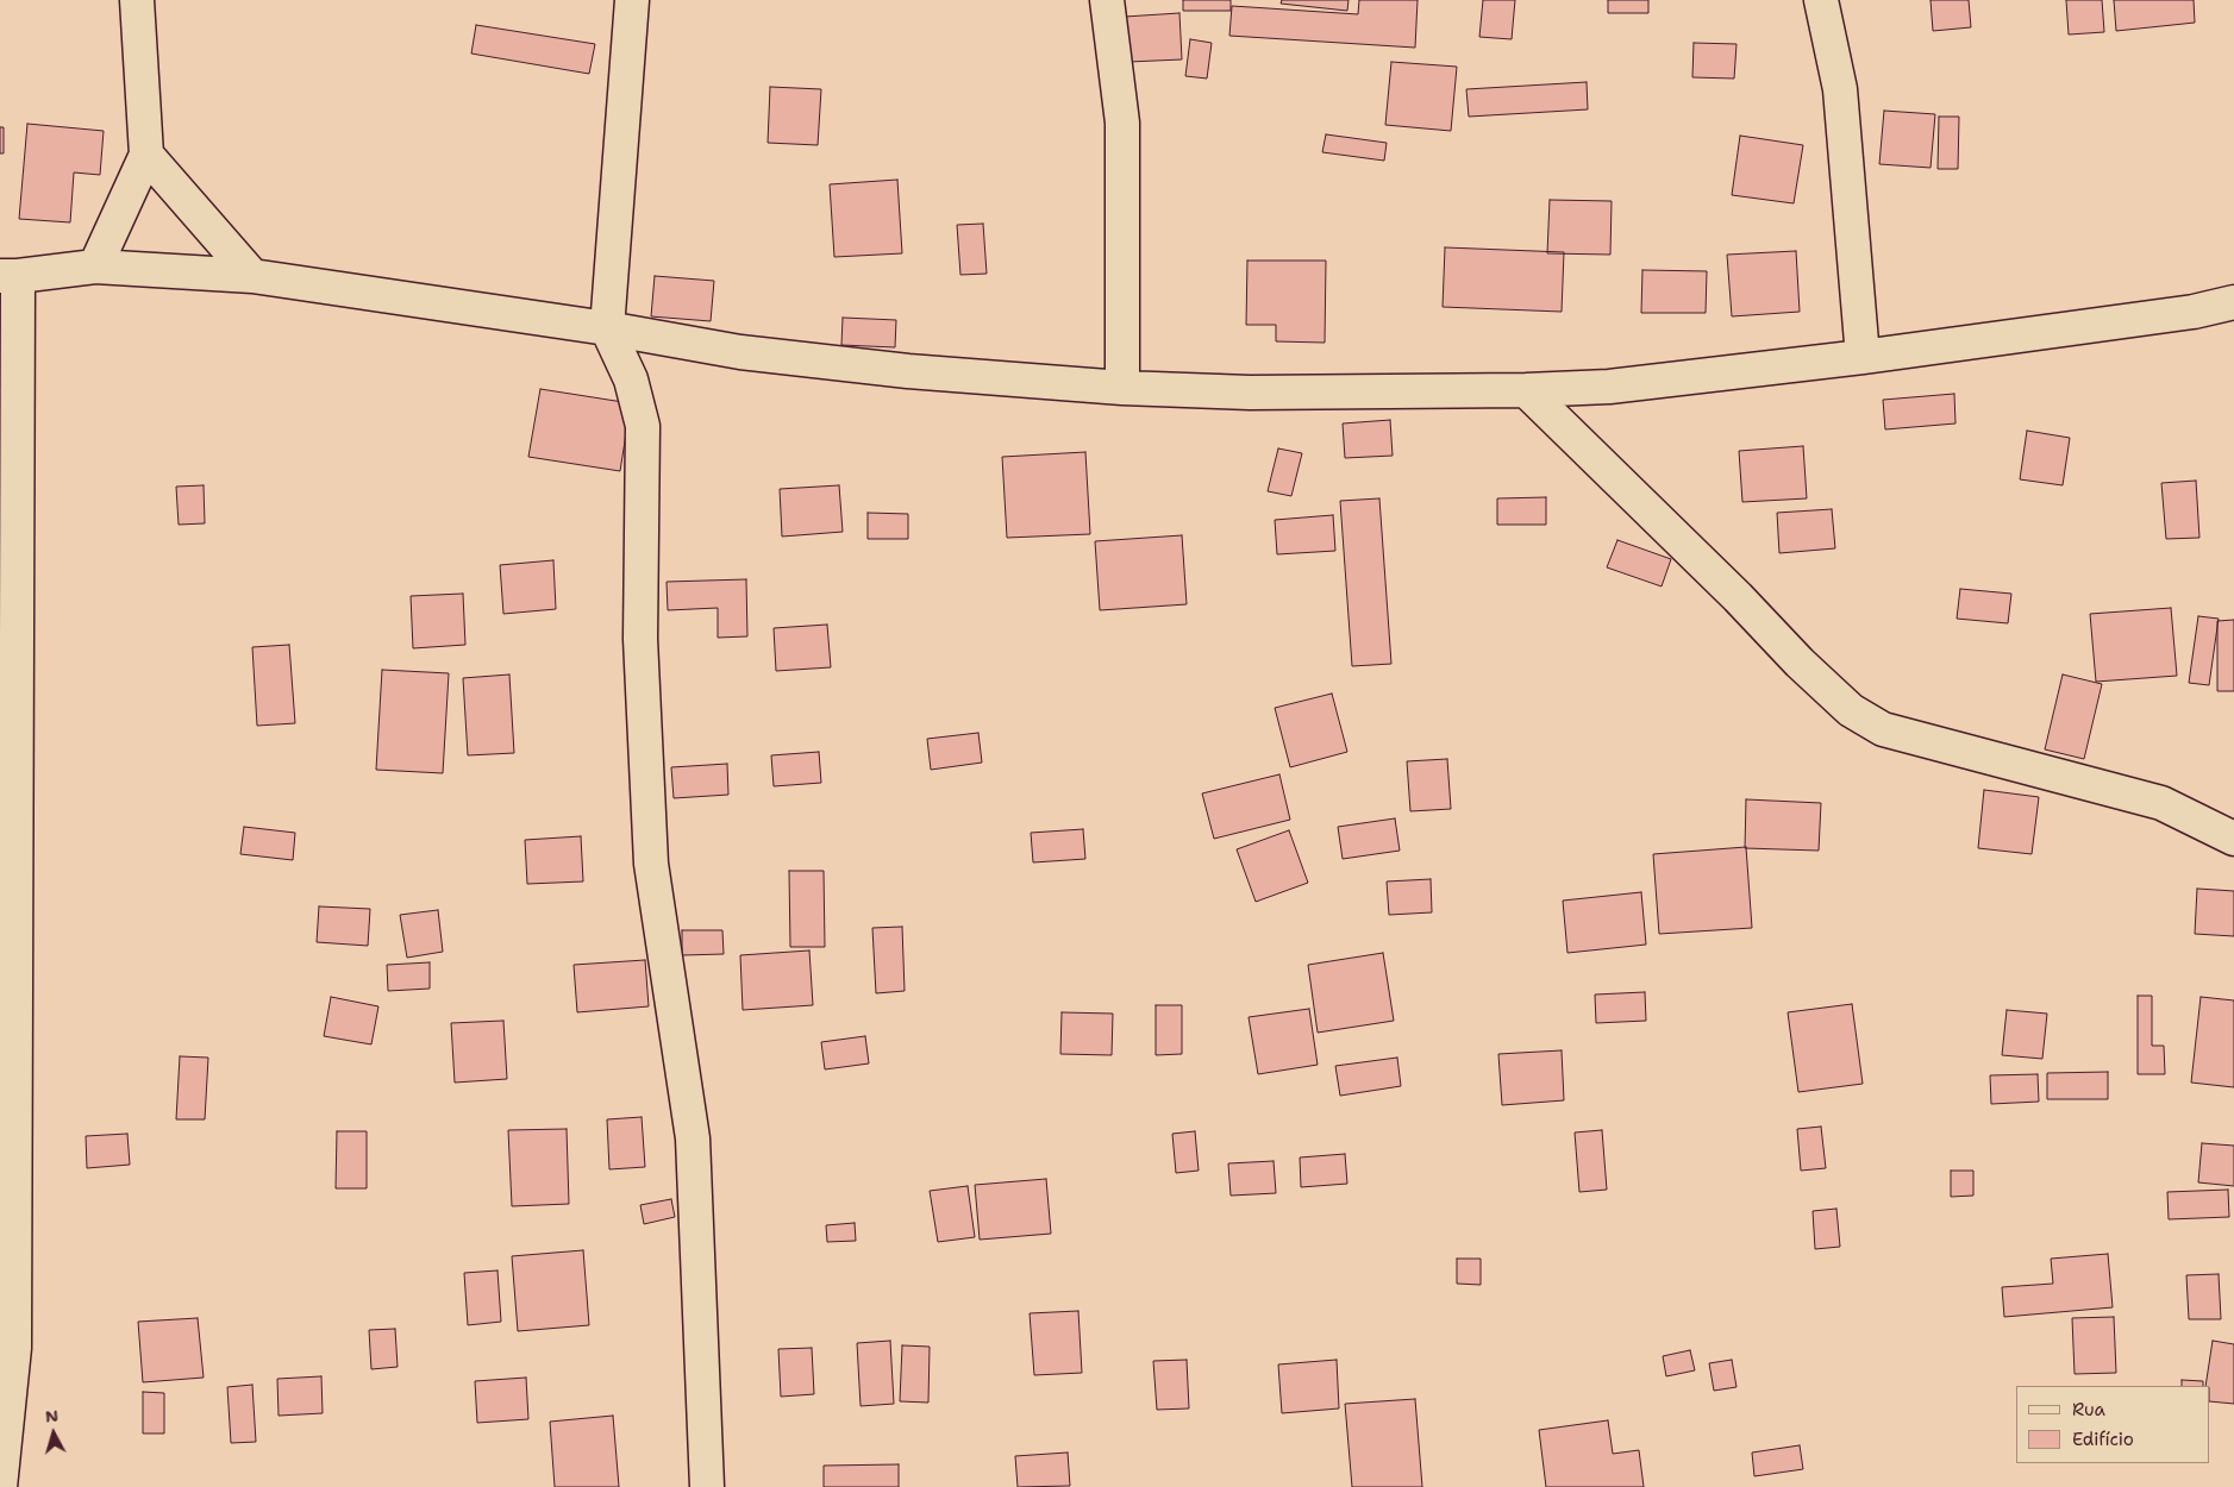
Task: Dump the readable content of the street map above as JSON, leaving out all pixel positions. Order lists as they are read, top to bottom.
{
  "legend": ["Rua", "Edifício"],
  "north": "top"
}
